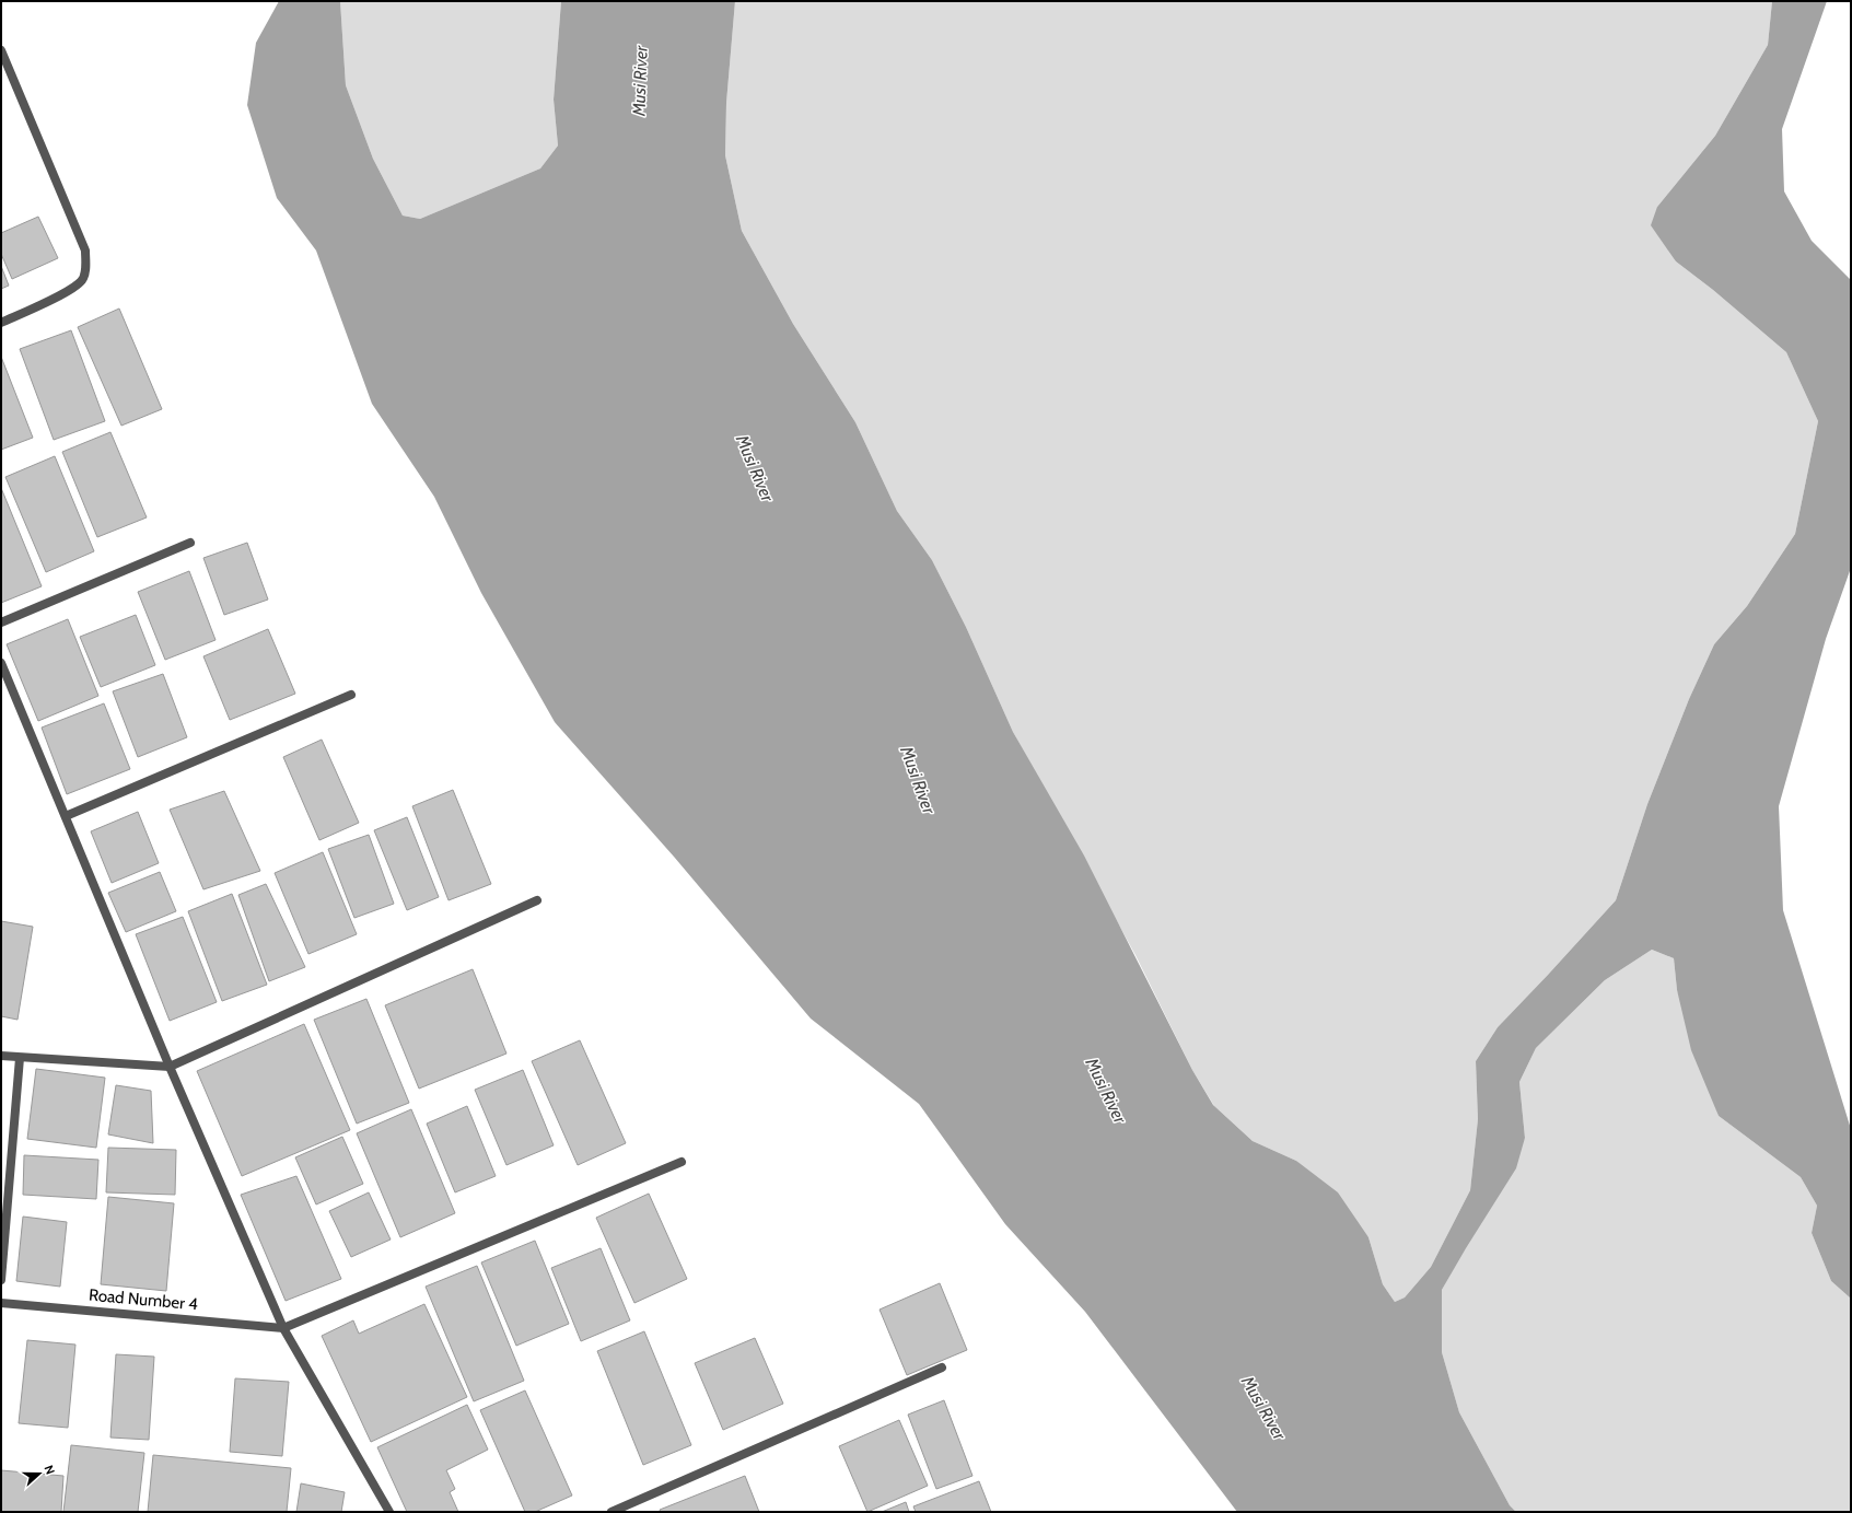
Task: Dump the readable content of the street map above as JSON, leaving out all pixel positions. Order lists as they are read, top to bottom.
{
  "streets": {
    "street": ["Road Number 4"]
  },
  "water": ["Musi River"],
  "north": "right"
}
